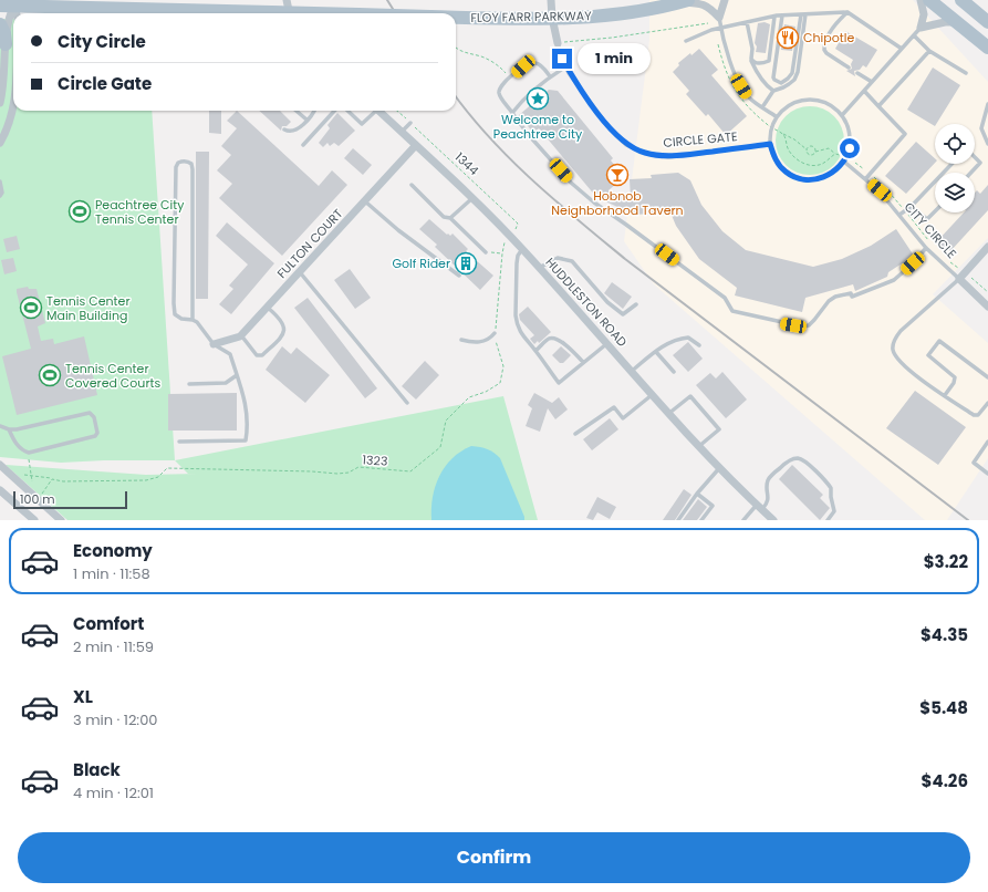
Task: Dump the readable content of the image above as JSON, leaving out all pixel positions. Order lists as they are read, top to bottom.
{
  "streets": {
    "main road": ["FLOY FARR PARKWAY"],
    "street": ["FULTON COURT", "HUDDLESTON ROAD"],
    "lane": ["CIRCLE GATE", "CITY CIRCLE"],
    "path": ["1344", "1323"]
  },
  "crossings": [
    ["1344", "HUDDLESTON ROAD"],
    ["1344", "1323"],
    ["FULTON COURT", "HUDDLESTON ROAD"],
    ["HUDDLESTON ROAD", "1323"]
  ],
  "places": {
    "restaurant": ["Chipotle"],
    "place": ["Welcome to Peachtree City"],
    "bar": ["Hobnob Neighborhood Tavern"],
    "sports": ["Peachtree City Tennis Center", "Tennis Center Main Building", "Tennis Center Covered Courts"],
    "building": ["Golf Rider"]
  },
  "scale_bar": "100 m",
  "page": {
    "banner": ["City Circle", "Circle Gate"],
    "bubble": "1 min",
    "scale": "100 m",
    "list": [
      {
        "name": "Economy",
        "note": "1 min · 11:58",
        "value": "$3.22"
      },
      {
        "name": "Comfort",
        "note": "2 min · 11:59",
        "value": "$4.35"
      },
      {
        "name": "XL",
        "note": "3 min · 12:00",
        "value": "$5.48"
      },
      {
        "name": "Black",
        "note": "4 min · 12:01",
        "value": "$4.26"
      }
    ],
    "buttons": "Confirm"
  }
}
